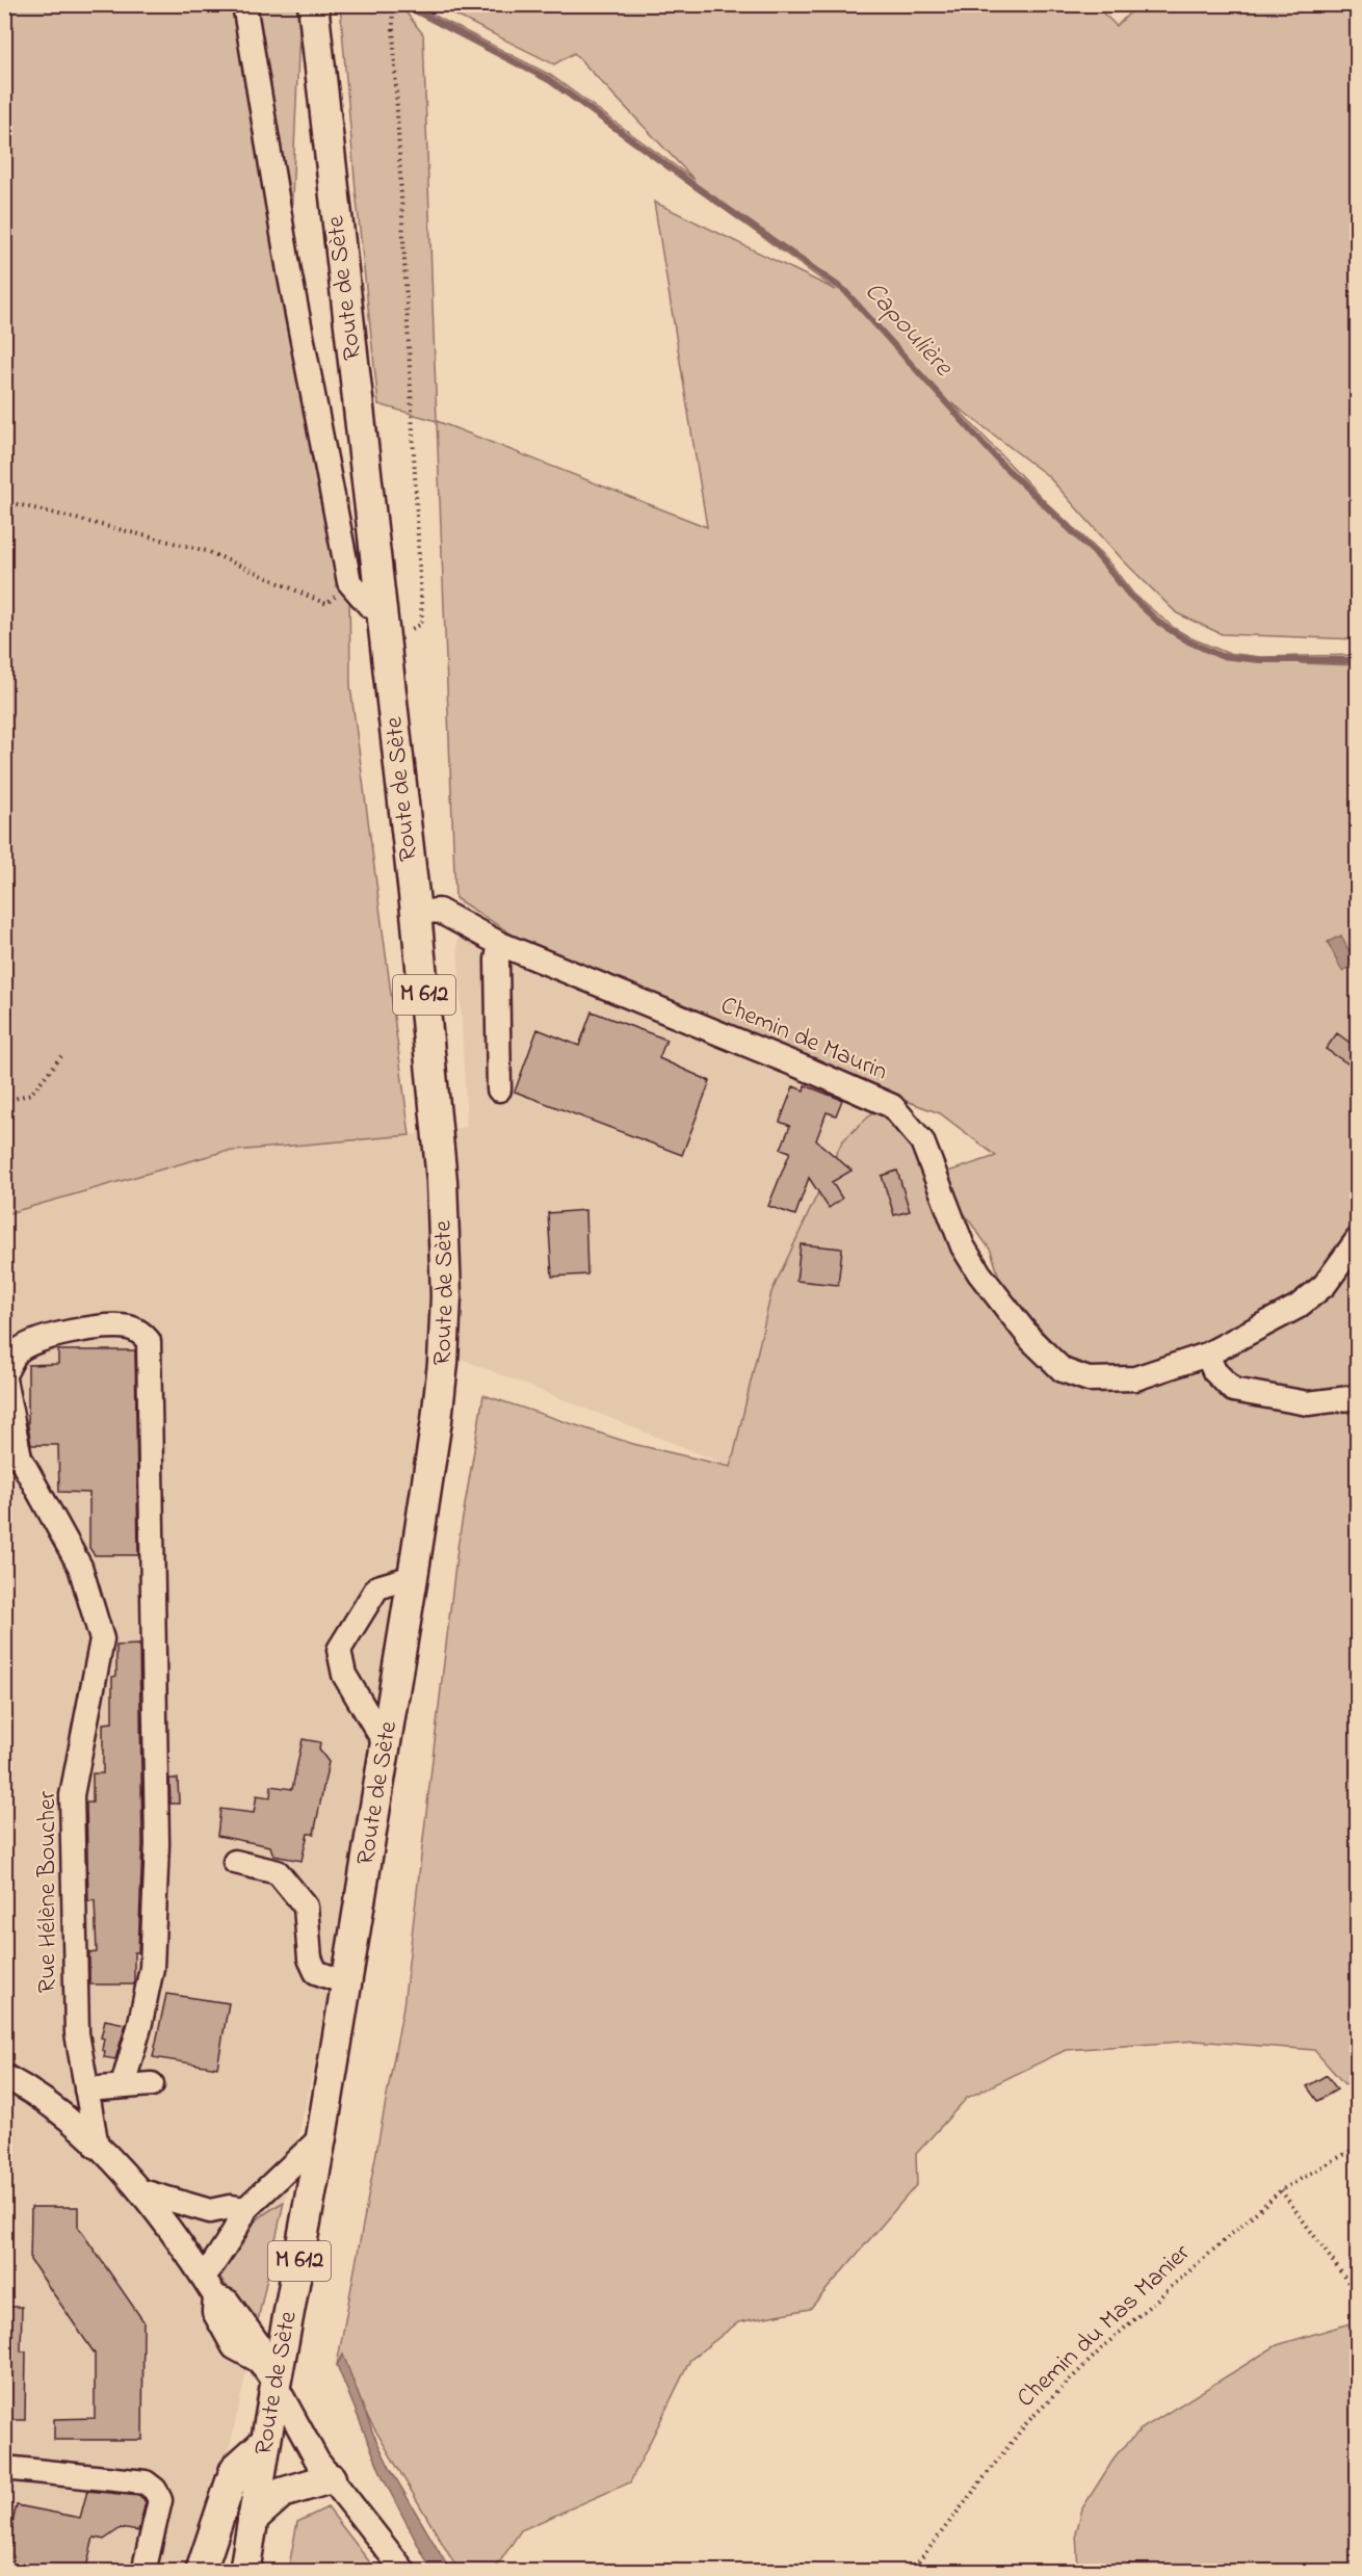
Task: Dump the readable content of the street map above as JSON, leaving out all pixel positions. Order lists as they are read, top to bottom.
{
  "streets": {
    "main road": ["Route de Sète", "M 612"],
    "street": ["Chemin de Maurin", "Rue Hélène Boucher"],
    "path": ["Chemin du Mas Manier"]
  },
  "crossings": [
    ["Route de Sète", "Chemin de Maurin"]
  ],
  "water": ["Capoulière"]
}
